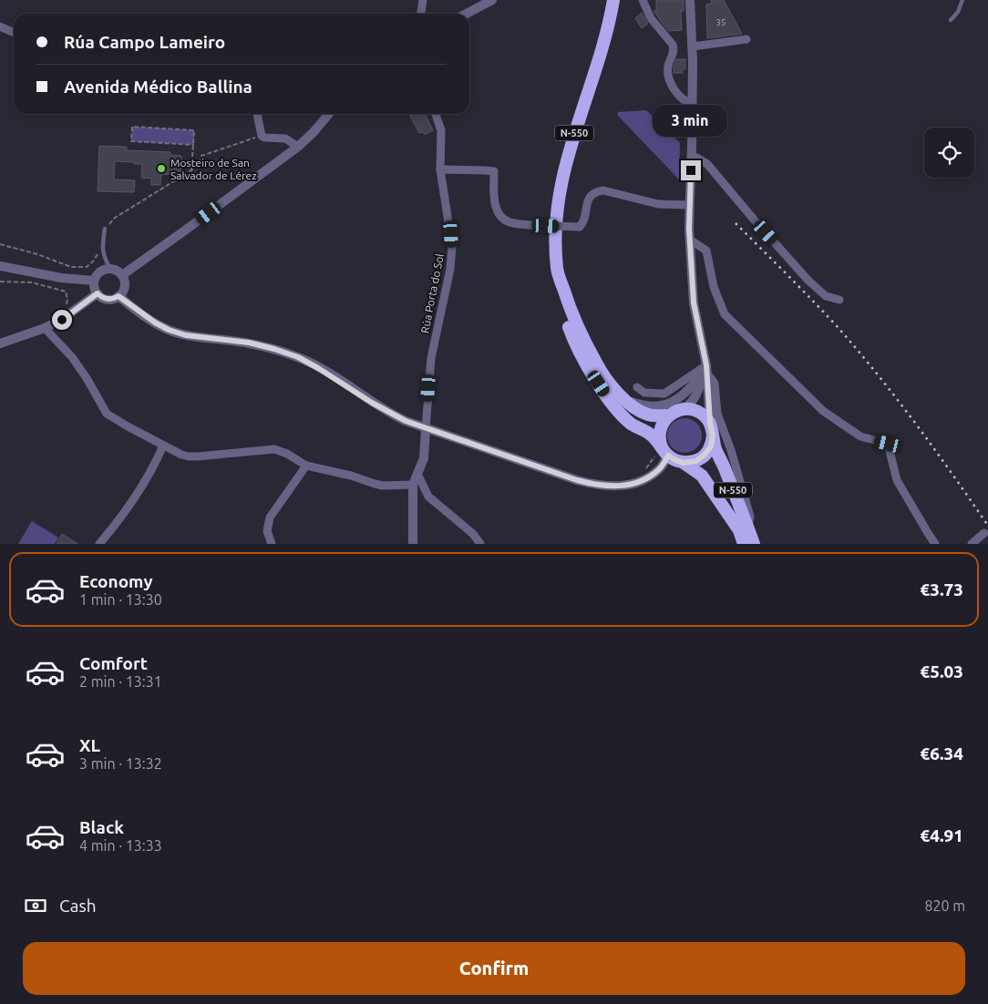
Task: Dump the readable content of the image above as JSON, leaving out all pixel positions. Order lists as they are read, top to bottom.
{
  "streets": {
    "highway": ["N-550"],
    "street": ["Rúa Porta do Sol"]
  },
  "places": ["Mosteiro de San Salvador de Lérez"],
  "house_numbers": ["35"],
  "page": {
    "banner": ["Rúa Campo Lameiro", "Avenida Médico Ballina"],
    "bubble": "3 min",
    "list": [
      {
        "name": "Economy",
        "note": "1 min · 13:30",
        "value": "€3.73"
      },
      {
        "name": "Comfort",
        "note": "2 min · 13:31",
        "value": "€5.03"
      },
      {
        "name": "XL",
        "note": "3 min · 13:32",
        "value": "€6.34"
      },
      {
        "name": "Black",
        "note": "4 min · 13:33",
        "value": "€4.91"
      }
    ],
    "pay": ["Cash", "820 m"],
    "buttons": "Confirm"
  }
}
